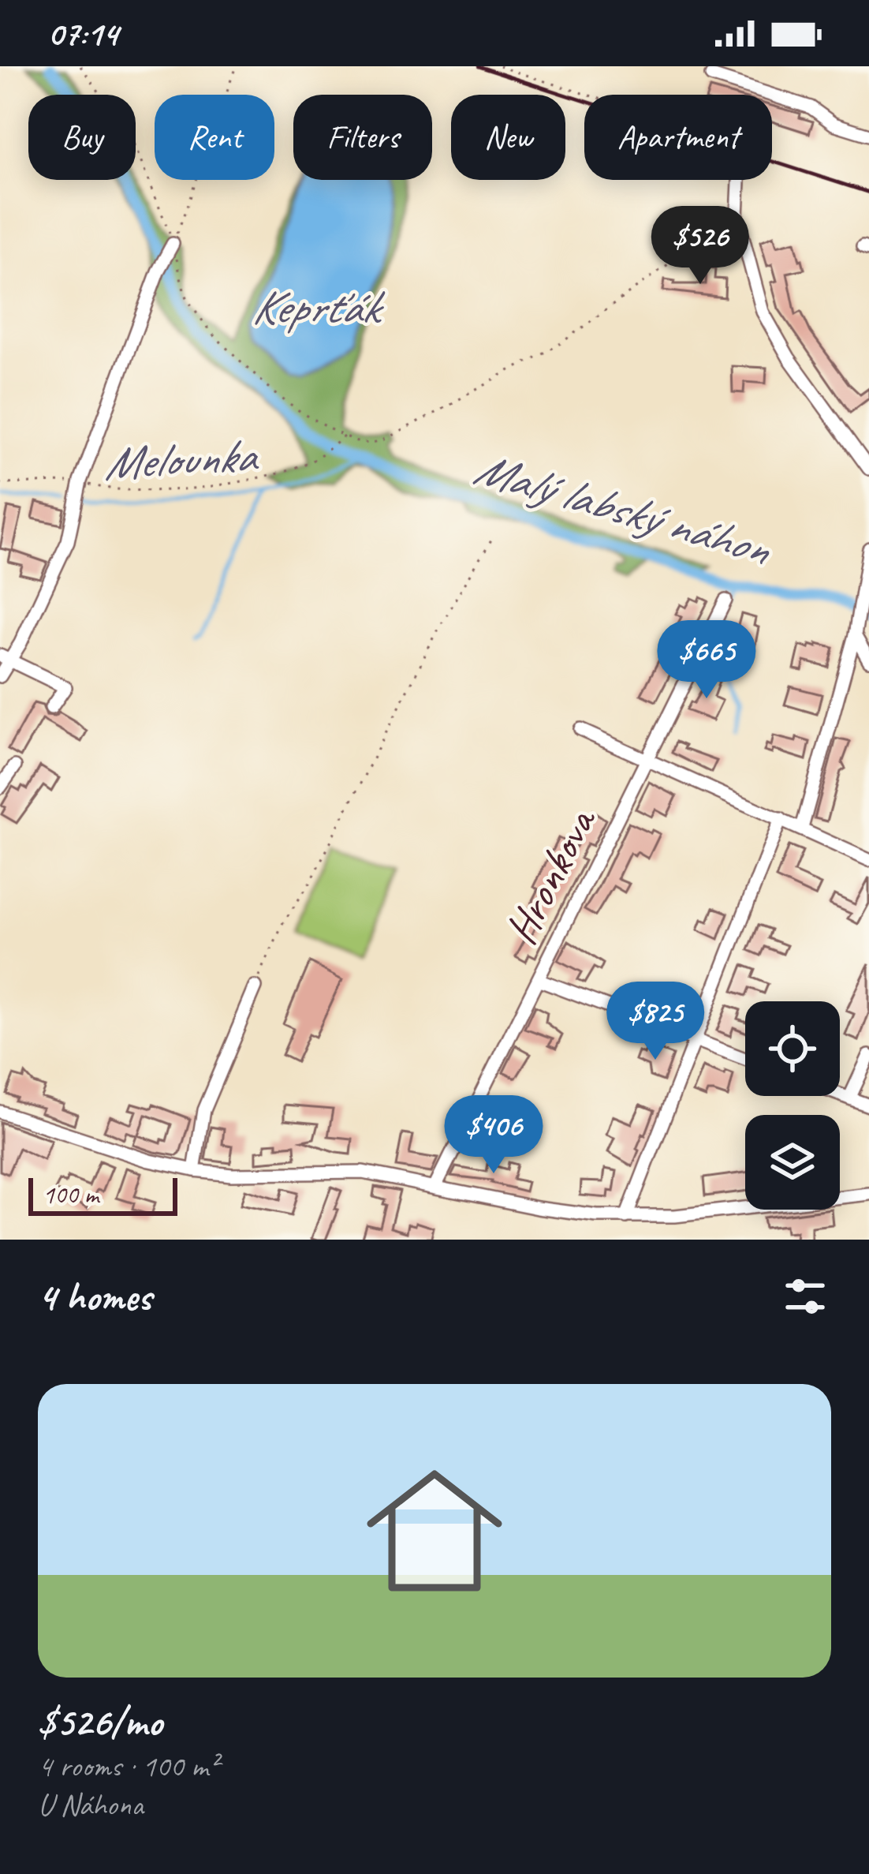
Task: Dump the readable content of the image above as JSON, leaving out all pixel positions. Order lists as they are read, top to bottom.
{
  "streets": {
    "street": ["Hronkova"]
  },
  "water": ["Keprťák", "Melounka", "Malý labský náhon"],
  "scale_bar": "100 m",
  "page": {
    "status": "07:14",
    "chip": [
      "Buy",
      "Rent",
      "Filters",
      "New",
      "Apartment"
    ],
    "price": [
      "$526",
      "$665",
      "$825",
      "$406"
    ],
    "scale": "100 m",
    "heading": "4 homes",
    "list": [
      {
        "name": "$526/mo",
        "note": "4 rooms · 100 m² · U Náhona"
      }
    ]
  }
}
